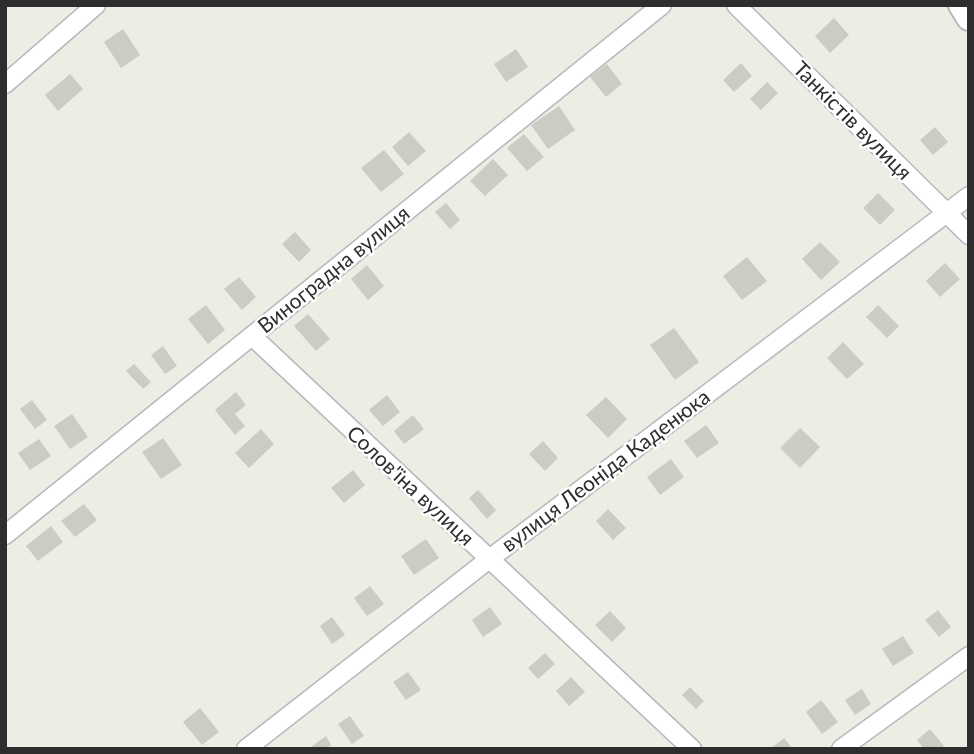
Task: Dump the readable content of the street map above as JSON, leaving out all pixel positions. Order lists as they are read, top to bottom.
{
  "streets": {
    "street": [
      "Танкістів вулиця",
      "Виноградна вулиця",
      "вулиця Леоніда Каденюка",
      "Солов'їна вулиця"
    ]
  },
  "crossings": [
    ["Танкістів вулиця", "вулиця Леоніда Каденюка"],
    ["Виноградна вулиця", "Солов'їна вулиця"],
    ["вулиця Леоніда Каденюка", "Солов'їна вулиця"]
  ]
}
